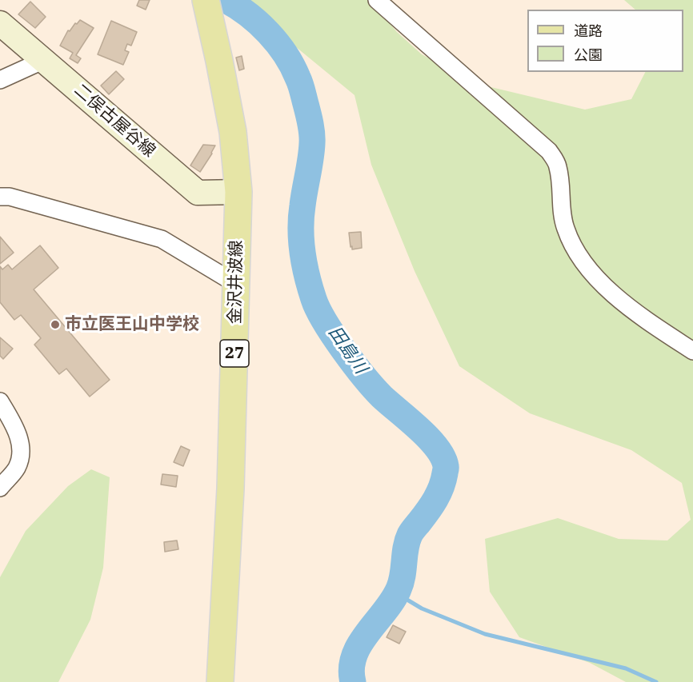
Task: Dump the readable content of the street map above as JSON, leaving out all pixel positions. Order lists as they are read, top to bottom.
{
  "streets": {
    "main road": ["二俣古屋谷線", "金沢井波線", "27"]
  },
  "crossings": [
    ["二俣古屋谷線", "金沢井波線"]
  ],
  "water": ["田島川"],
  "places": ["市立医王山中学校"],
  "legend": ["道路", "公園"]
}
